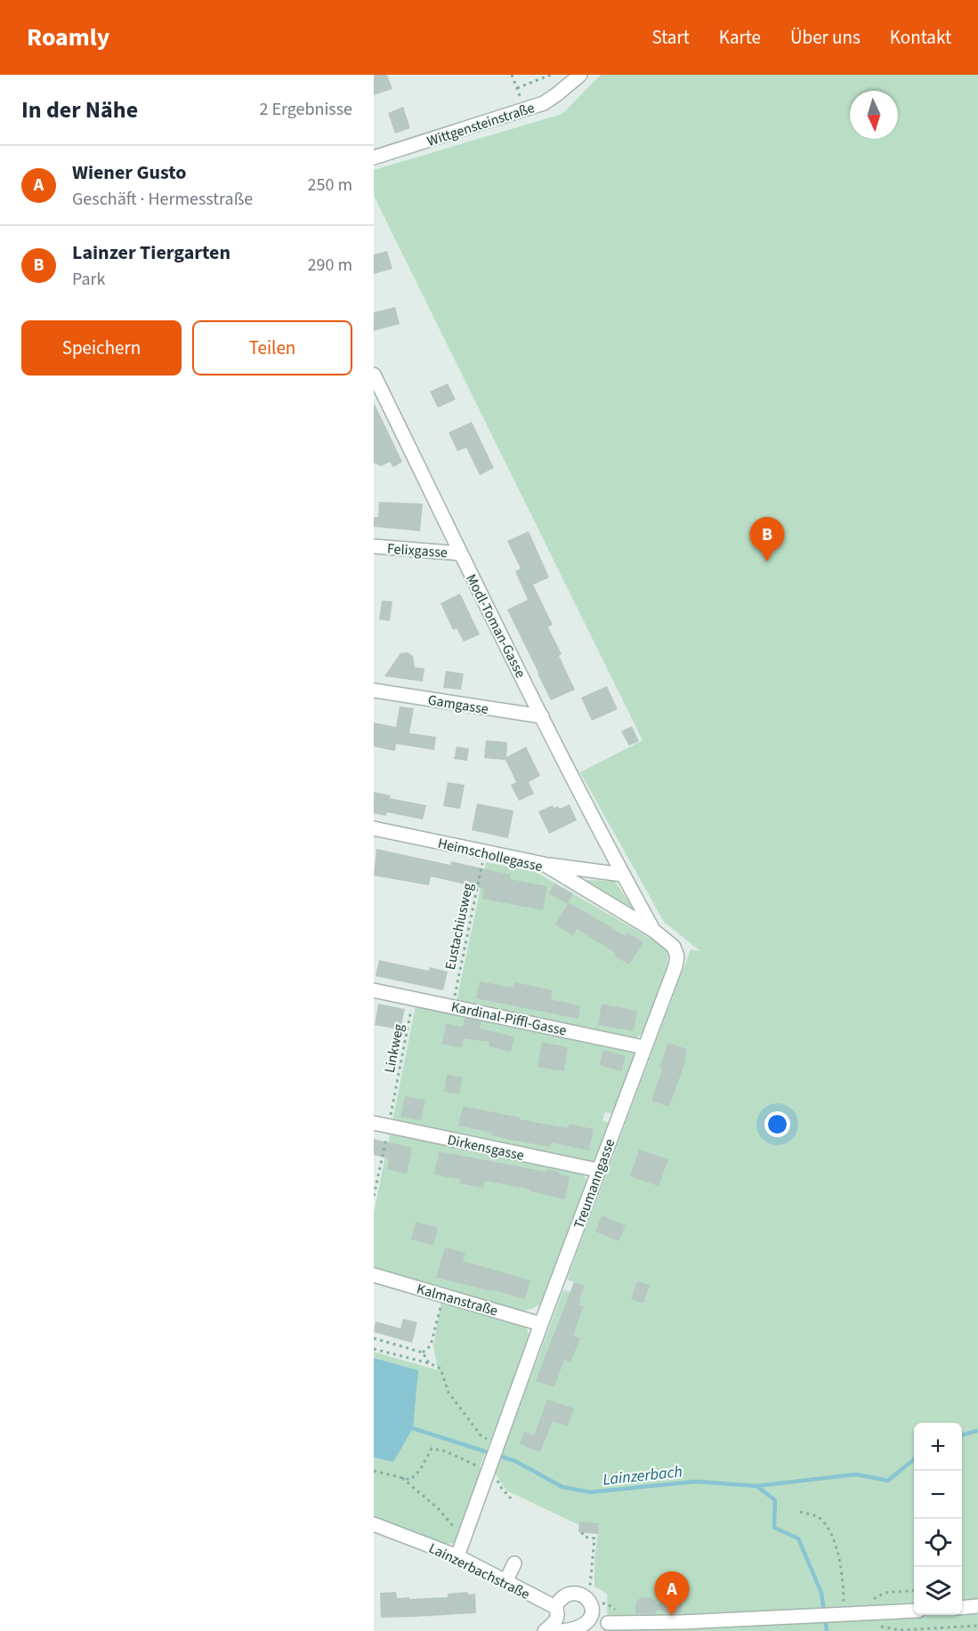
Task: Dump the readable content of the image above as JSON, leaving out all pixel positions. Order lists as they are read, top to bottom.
{
  "streets": {
    "street": [
      "Wittgensteinstraße",
      "Felixgasse",
      "Modl-Toman-Gasse",
      "Gamgasse",
      "Heimschollegasse",
      "Kardinal-Piffl-Gasse",
      "Dirkensgasse",
      "Treumanngasse",
      "Kalmanstraße",
      "Lainzerbachstraße"
    ],
    "path": ["Eustachiusweg", "Linkweg"]
  },
  "crossings": [
    ["Felixgasse", "Modl-Toman-Gasse"],
    ["Modl-Toman-Gasse", "Gamgasse"],
    ["Modl-Toman-Gasse", "Heimschollegasse"],
    ["Modl-Toman-Gasse", "Treumanngasse"],
    ["Heimschollegasse", "Eustachiusweg"],
    ["Heimschollegasse", "Treumanngasse"],
    ["Eustachiusweg", "Kardinal-Piffl-Gasse"],
    ["Kardinal-Piffl-Gasse", "Linkweg"],
    ["Kardinal-Piffl-Gasse", "Treumanngasse"],
    ["Linkweg", "Dirkensgasse"],
    ["Dirkensgasse", "Treumanngasse"],
    ["Treumanngasse", "Kalmanstraße"]
  ],
  "water": ["Lainzerbach"],
  "north": "bottom",
  "page": {
    "header": "Roamly",
    "nav": [
      "Start",
      "Karte",
      "Über uns",
      "Kontakt"
    ],
    "heading": ["In der Nähe", "2 Ergebnisse"],
    "list": [
      {
        "mark": "A",
        "name": "Wiener Gusto",
        "note": "Geschäft · Hermesstraße",
        "value": "250 m"
      },
      {
        "mark": "B",
        "name": "Lainzer Tiergarten",
        "note": "Park",
        "value": "290 m"
      }
    ],
    "buttons": ["Speichern", "Teilen"],
    "pins": ["B", "A"],
    "map_buttons": ["+", "−"]
  }
}
